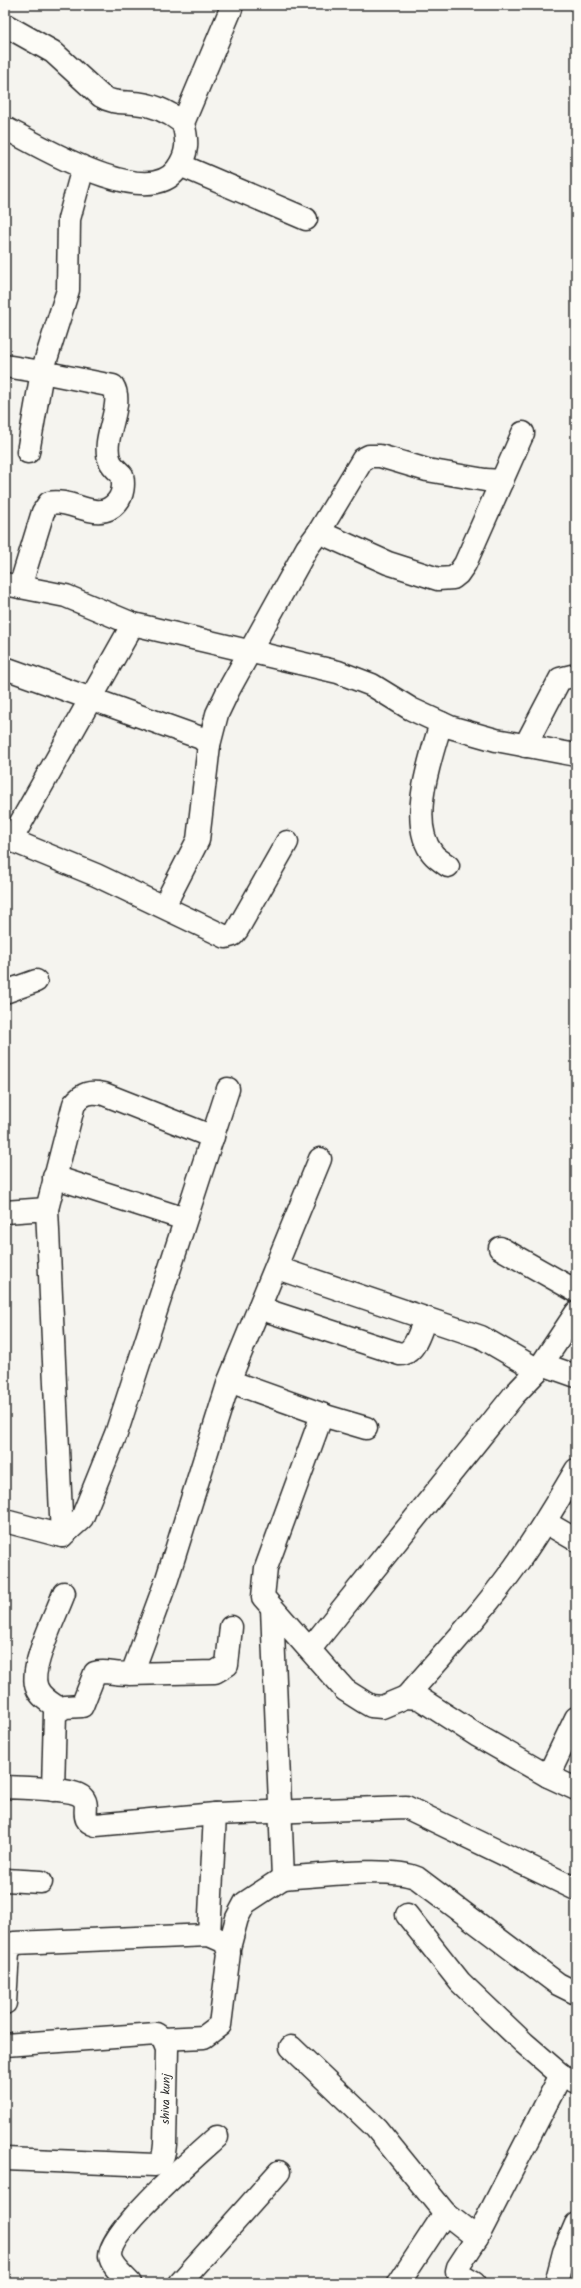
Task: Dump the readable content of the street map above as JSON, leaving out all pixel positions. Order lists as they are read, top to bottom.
{
  "streets": {
    "street": ["shiva kunj"]
  }
}
